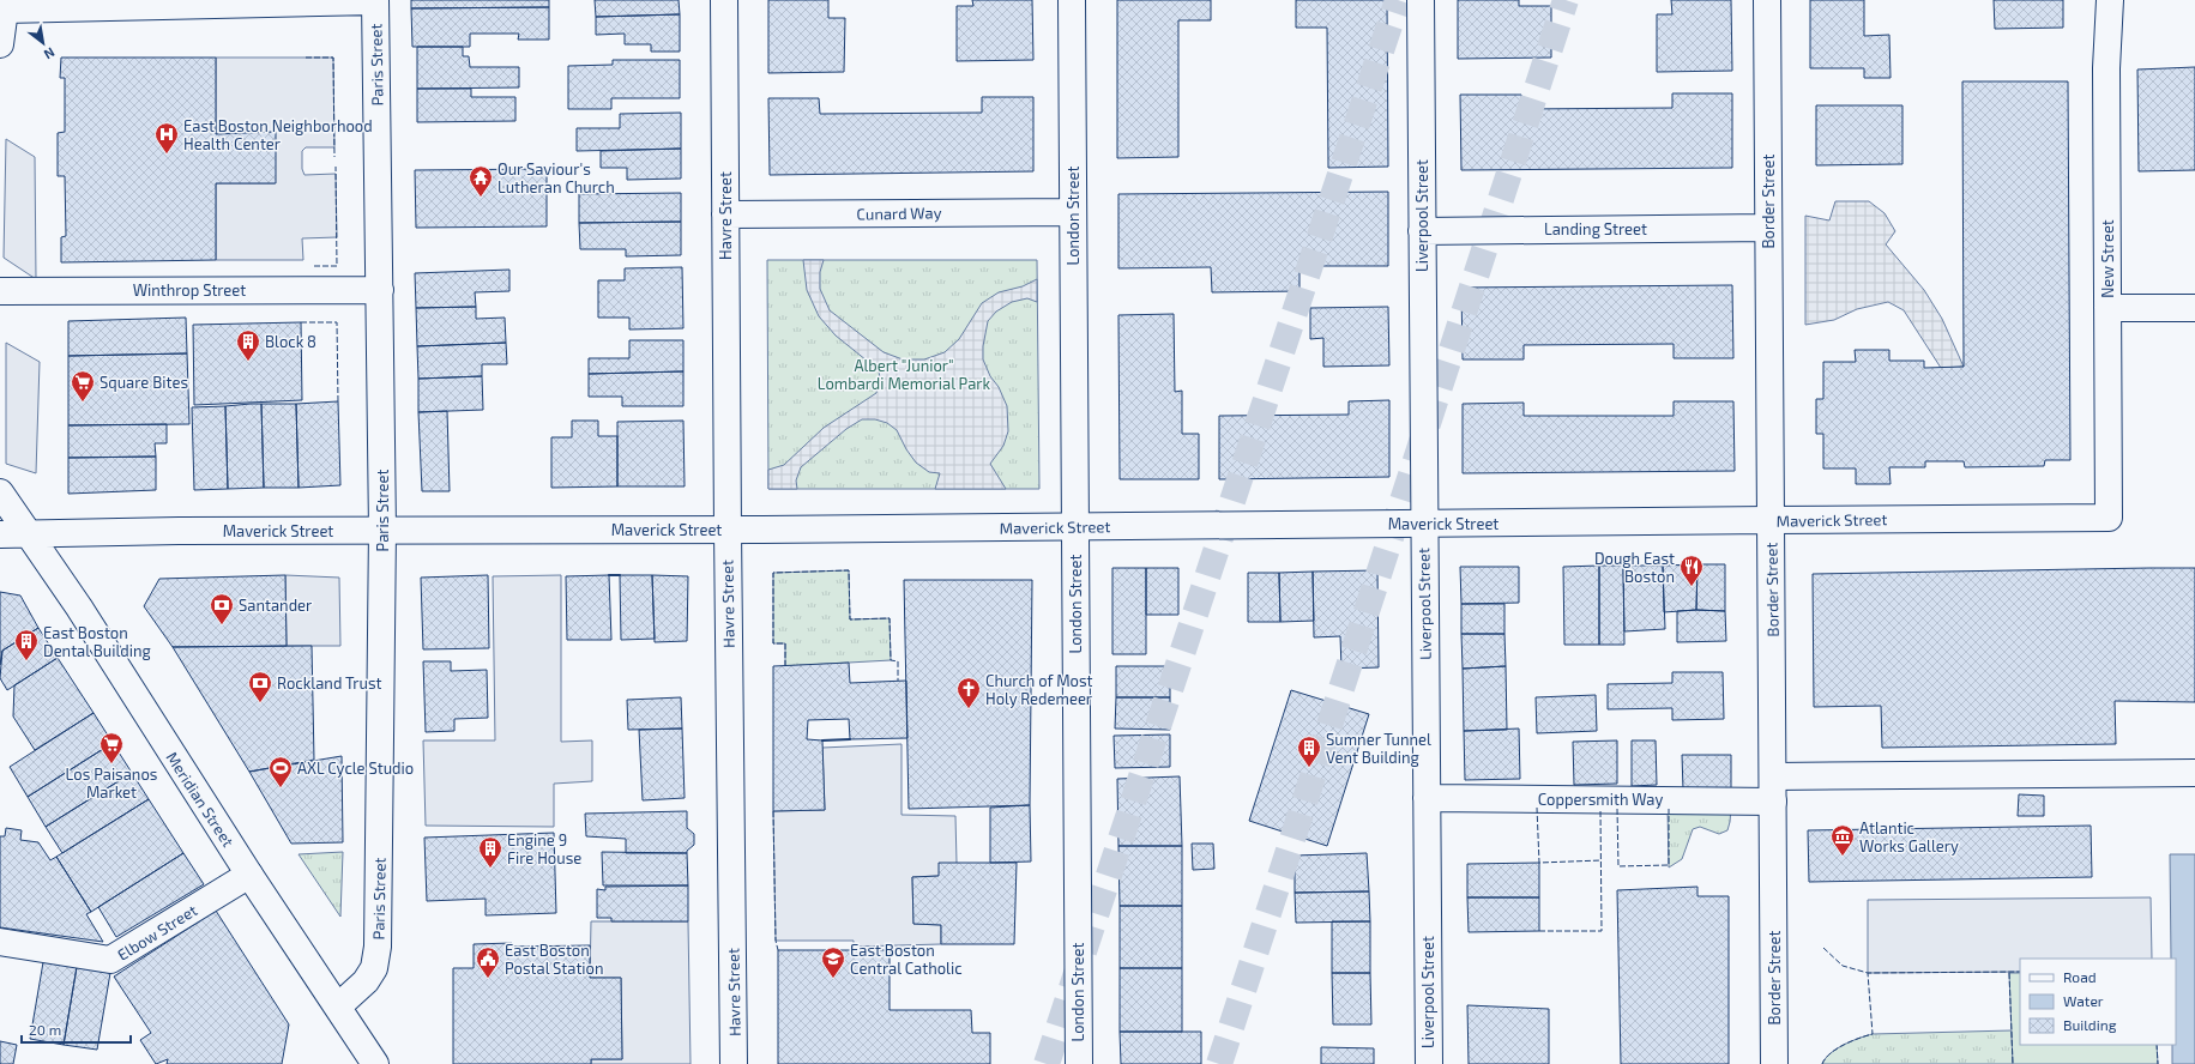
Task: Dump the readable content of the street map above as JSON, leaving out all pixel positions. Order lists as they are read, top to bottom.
{
  "streets": {
    "street": [
      "Paris Street",
      "Border Street",
      "Cunard Way",
      "Havre Street",
      "London Street",
      "Liverpool Street",
      "Landing Street",
      "New Street",
      "Winthrop Street",
      "Maverick Street",
      "Meridian Street",
      "Coppersmith Way",
      "Elbow Street"
    ]
  },
  "crossings": [
    ["Paris Street", "Winthrop Street"],
    ["Paris Street", "Maverick Street"],
    ["Paris Street", "Meridian Street"],
    ["Border Street", "Landing Street"],
    ["Border Street", "Maverick Street"],
    ["Border Street", "Coppersmith Way"],
    ["Cunard Way", "Havre Street"],
    ["Cunard Way", "London Street"],
    ["Havre Street", "Maverick Street"],
    ["London Street", "Maverick Street"],
    ["Liverpool Street", "Landing Street"],
    ["Liverpool Street", "Maverick Street"],
    ["Liverpool Street", "Coppersmith Way"],
    ["New Street", "Maverick Street"],
    ["Maverick Street", "Meridian Street"],
    ["Meridian Street", "Elbow Street"]
  ],
  "parks": ["Albert \"Junior\" Lombardi Memorial Park"],
  "places": {
    "hospital": ["East Boston Neighborhood Health Center"],
    "temple": ["Our Saviour's Lutheran Church"],
    "building": [
      "Block 8",
      "East Boston Dental Building",
      "Sumner Tunnel Vent Building",
      "Engine 9 Fire House"
    ],
    "supermarket": ["Square Bites", "Los Paisanos Market"],
    "restaurant": ["Dough East Boston"],
    "bank": ["Santander", "Rockland Trust"],
    "church": ["Church of Most Holy Redemeer"],
    "sports": ["AXL Cycle Studio"],
    "museum": ["Atlantic Works Gallery"],
    "public building": ["East Boston Postal Station"],
    "school or university": ["East Boston Central Catholic"]
  },
  "legend": ["Road", "Water", "Building"],
  "scale_bar": "20 m",
  "north": "bottom right"
}
